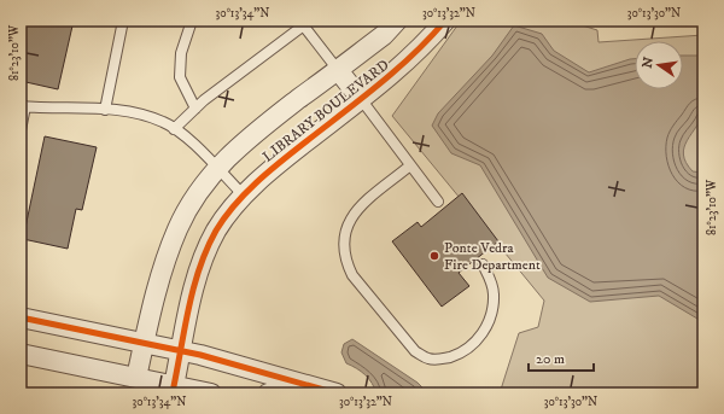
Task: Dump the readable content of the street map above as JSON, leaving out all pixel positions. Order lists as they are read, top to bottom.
{
  "streets": {
    "street": ["LIBRARY BOULEVARD"]
  },
  "places": ["Ponte Vedra Fire Department"],
  "scale_bar": "20 m",
  "north": "left",
  "coordinates": [
    "30°13'34\"N",
    "30°13'32\"N",
    "30°13'30\"N",
    "81°23'10\"W"
  ]
}
